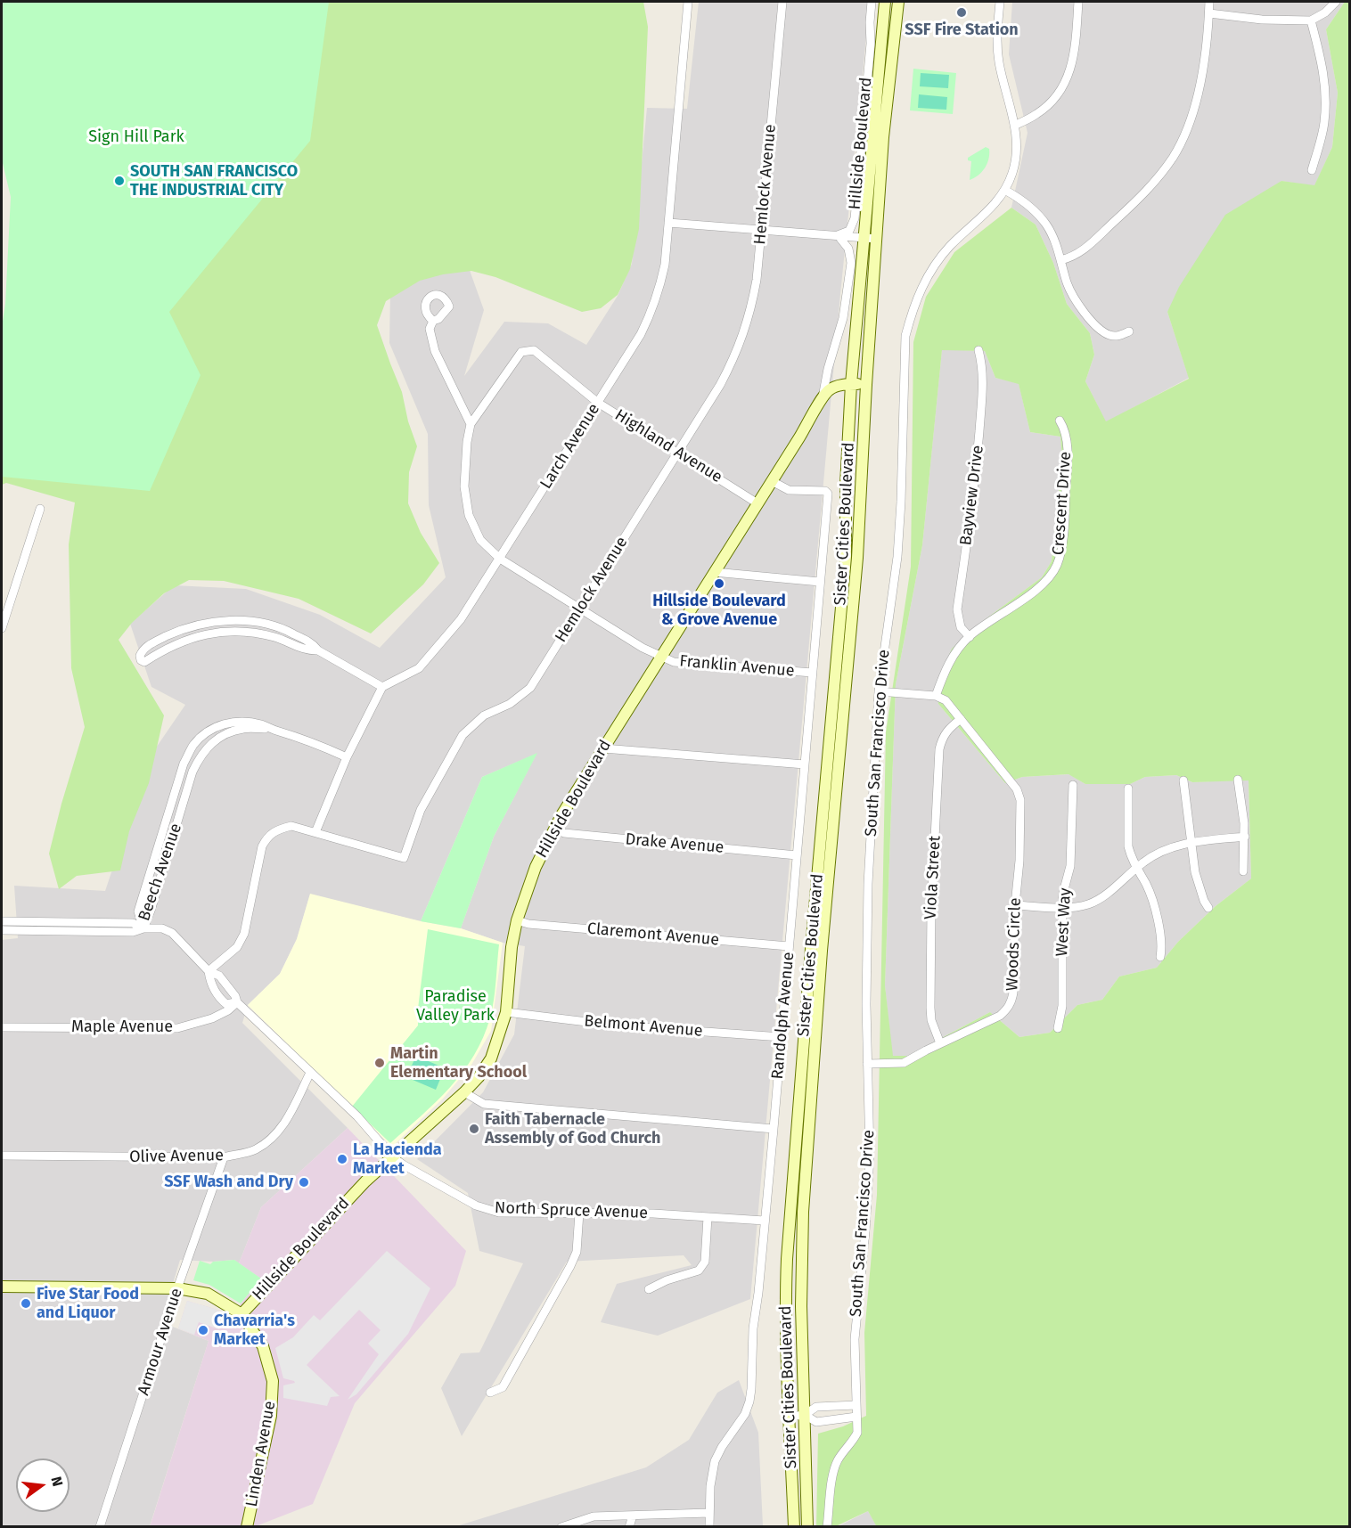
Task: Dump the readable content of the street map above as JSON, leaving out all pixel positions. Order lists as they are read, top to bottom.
{
  "streets": {
    "main road": ["Hillside Boulevard", "Sister Cities Boulevard", "Linden Avenue"],
    "street": [
      "Hemlock Avenue",
      "Larch Avenue",
      "Highland Avenue",
      "Bayview Drive",
      "Crescent Drive",
      "Franklin Avenue",
      "South San Francisco Drive",
      "Drake Avenue",
      "Beech Avenue",
      "Viola Street",
      "West Way",
      "Claremont Avenue",
      "Woods Circle",
      "Randolph Avenue",
      "Belmont Avenue",
      "Maple Avenue",
      "Olive Avenue",
      "North Spruce Avenue",
      "Armour Avenue"
    ]
  },
  "crossings": [
    ["Hillside Boulevard", "Highland Avenue"],
    ["Hillside Boulevard", "Sister Cities Boulevard"],
    ["Hillside Boulevard", "Franklin Avenue"],
    ["Hillside Boulevard", "Drake Avenue"],
    ["Hillside Boulevard", "Claremont Avenue"],
    ["Hillside Boulevard", "Randolph Avenue"],
    ["Hillside Boulevard", "Belmont Avenue"],
    ["Hillside Boulevard", "North Spruce Avenue"],
    ["Hillside Boulevard", "Linden Avenue"],
    ["Hemlock Avenue", "Highland Avenue"],
    ["Hemlock Avenue", "Franklin Avenue"],
    ["Larch Avenue", "Highland Avenue"],
    ["Larch Avenue", "Franklin Avenue"],
    ["Highland Avenue", "Franklin Avenue"],
    ["Bayview Drive", "Crescent Drive"],
    ["Franklin Avenue", "Randolph Avenue"],
    ["South San Francisco Drive", "Woods Circle"],
    ["Drake Avenue", "Randolph Avenue"],
    ["Viola Street", "Woods Circle"],
    ["Claremont Avenue", "Randolph Avenue"],
    ["Randolph Avenue", "Belmont Avenue"],
    ["Randolph Avenue", "North Spruce Avenue"],
    ["Maple Avenue", "North Spruce Avenue"],
    ["Olive Avenue", "North Spruce Avenue"],
    ["Olive Avenue", "Armour Avenue"],
    ["Armour Avenue", "Linden Avenue"]
  ],
  "parks": ["Sign Hill Park", "Paradise Valley Park"],
  "places": [
    "SSF Fire Station",
    "SOUTH SAN FRANCISCO THE INDUSTRIAL CITY",
    "Hillside Boulevard & Grove Avenue",
    "Martin Elementary School",
    "Faith Tabernacle Assembly of God Church",
    "La Hacienda Market",
    "SSF Wash and Dry",
    "Five Star Food and Liquor",
    "Chavarria's Market"
  ],
  "north": "right"
}
